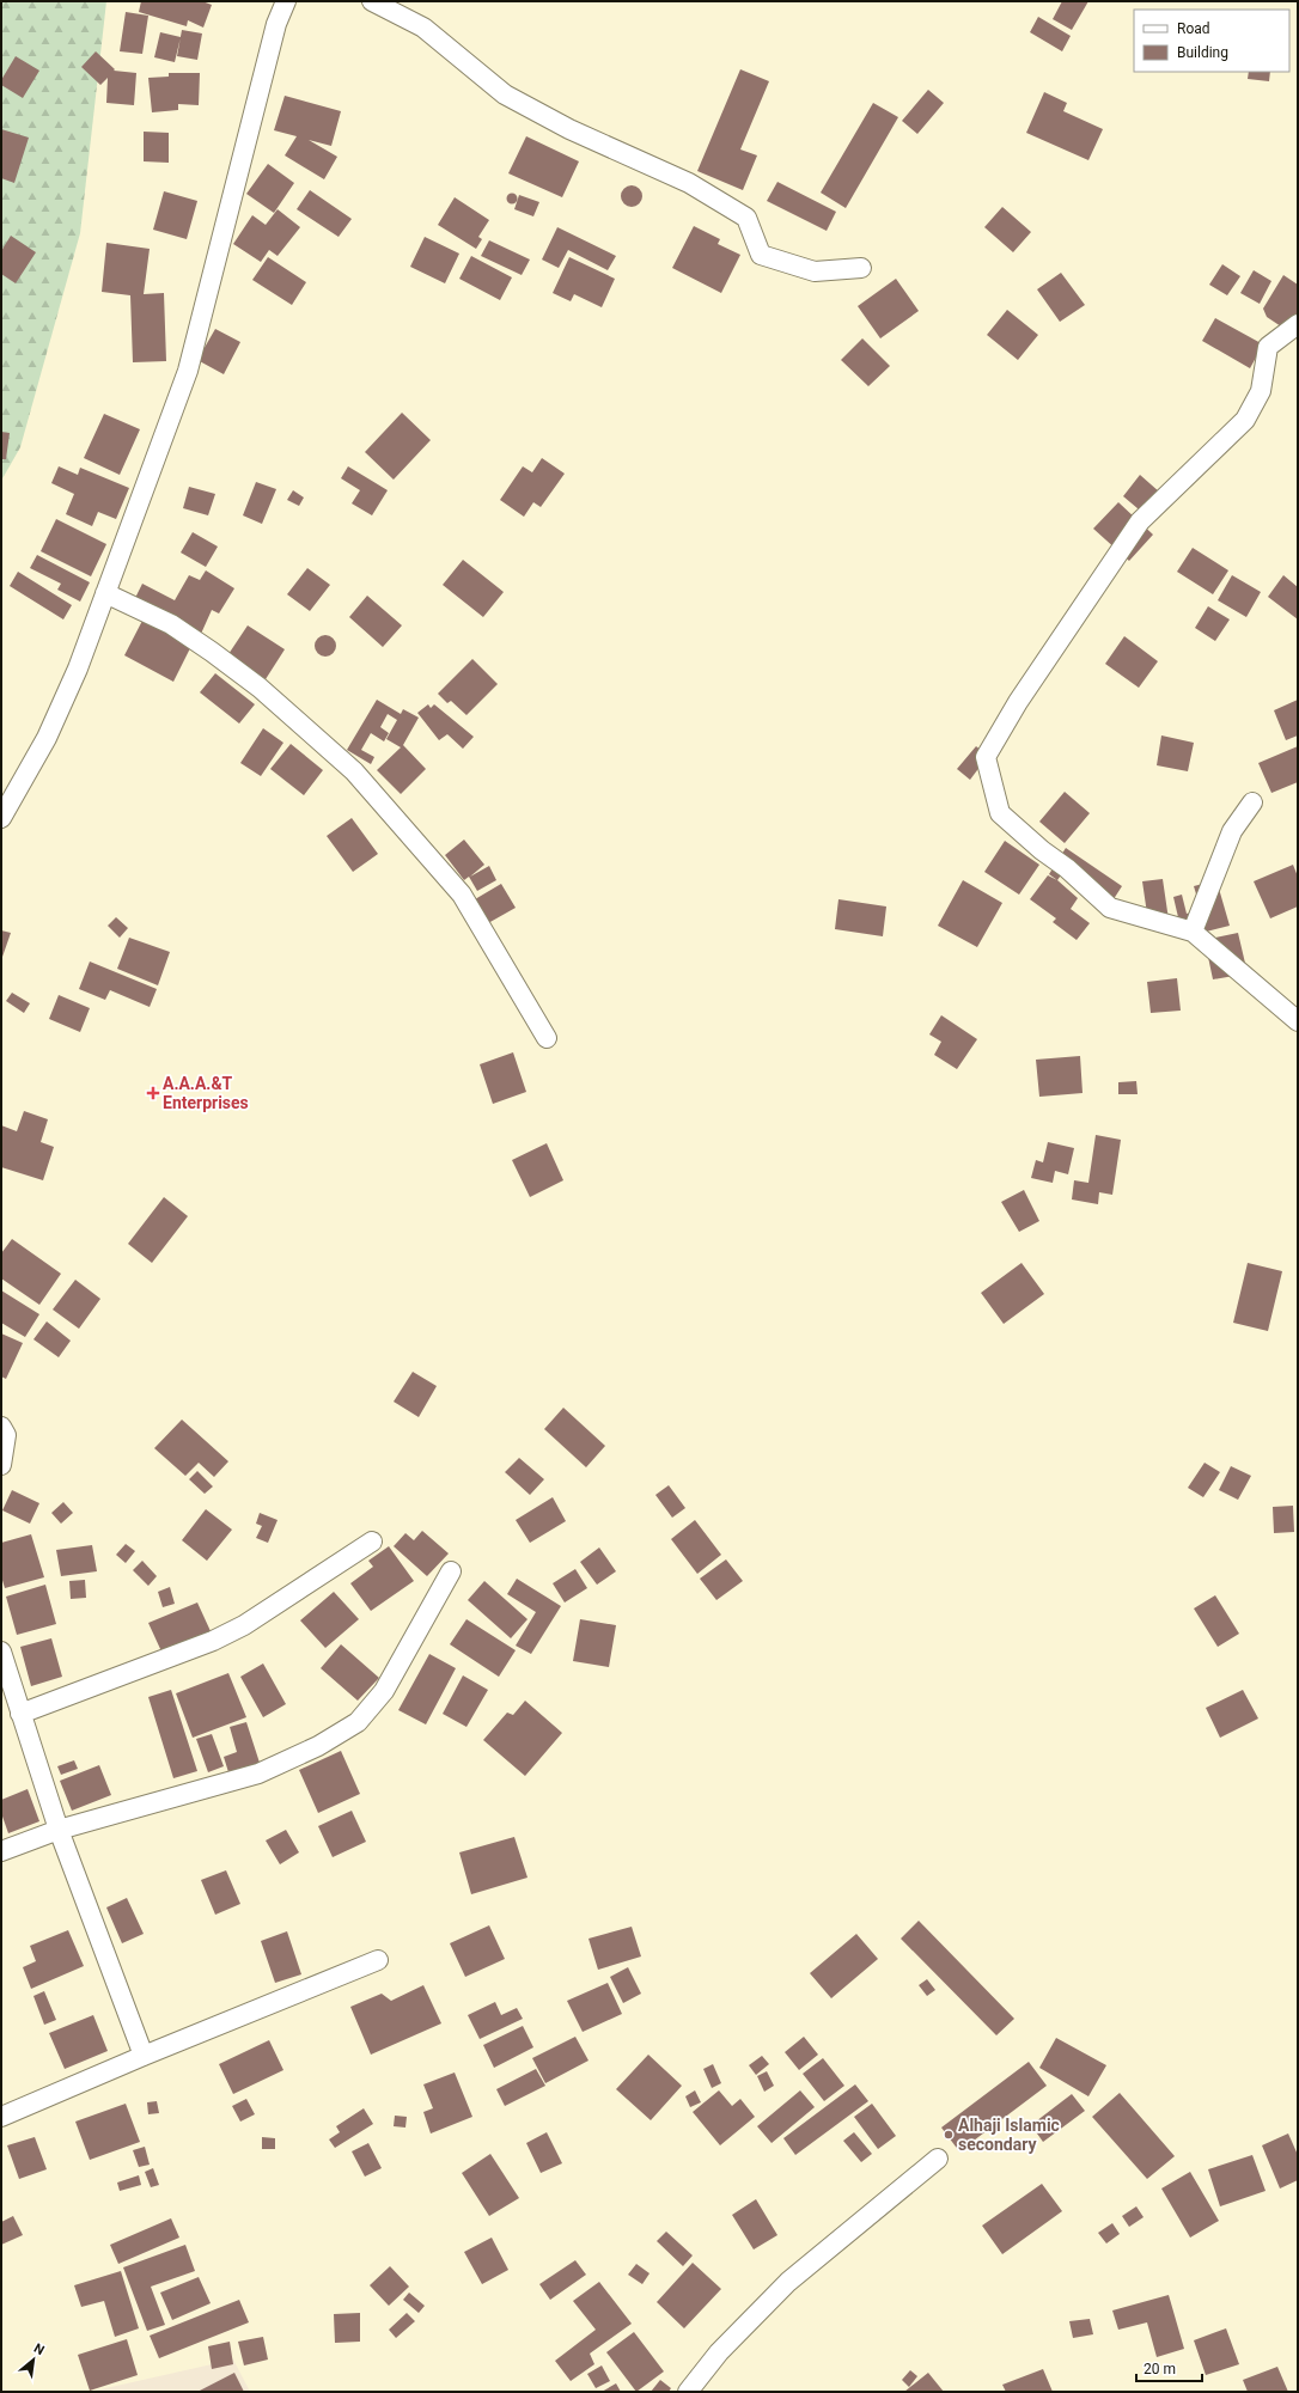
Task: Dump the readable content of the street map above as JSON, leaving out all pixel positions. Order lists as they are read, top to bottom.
{
  "places": {
    "health": ["A.A.A.&T Enterprises"],
    "other": ["Alhaji Islamic secondary"]
  },
  "legend": ["Road", "Building"],
  "scale_bar": "20 m",
  "north": "top right"
}
